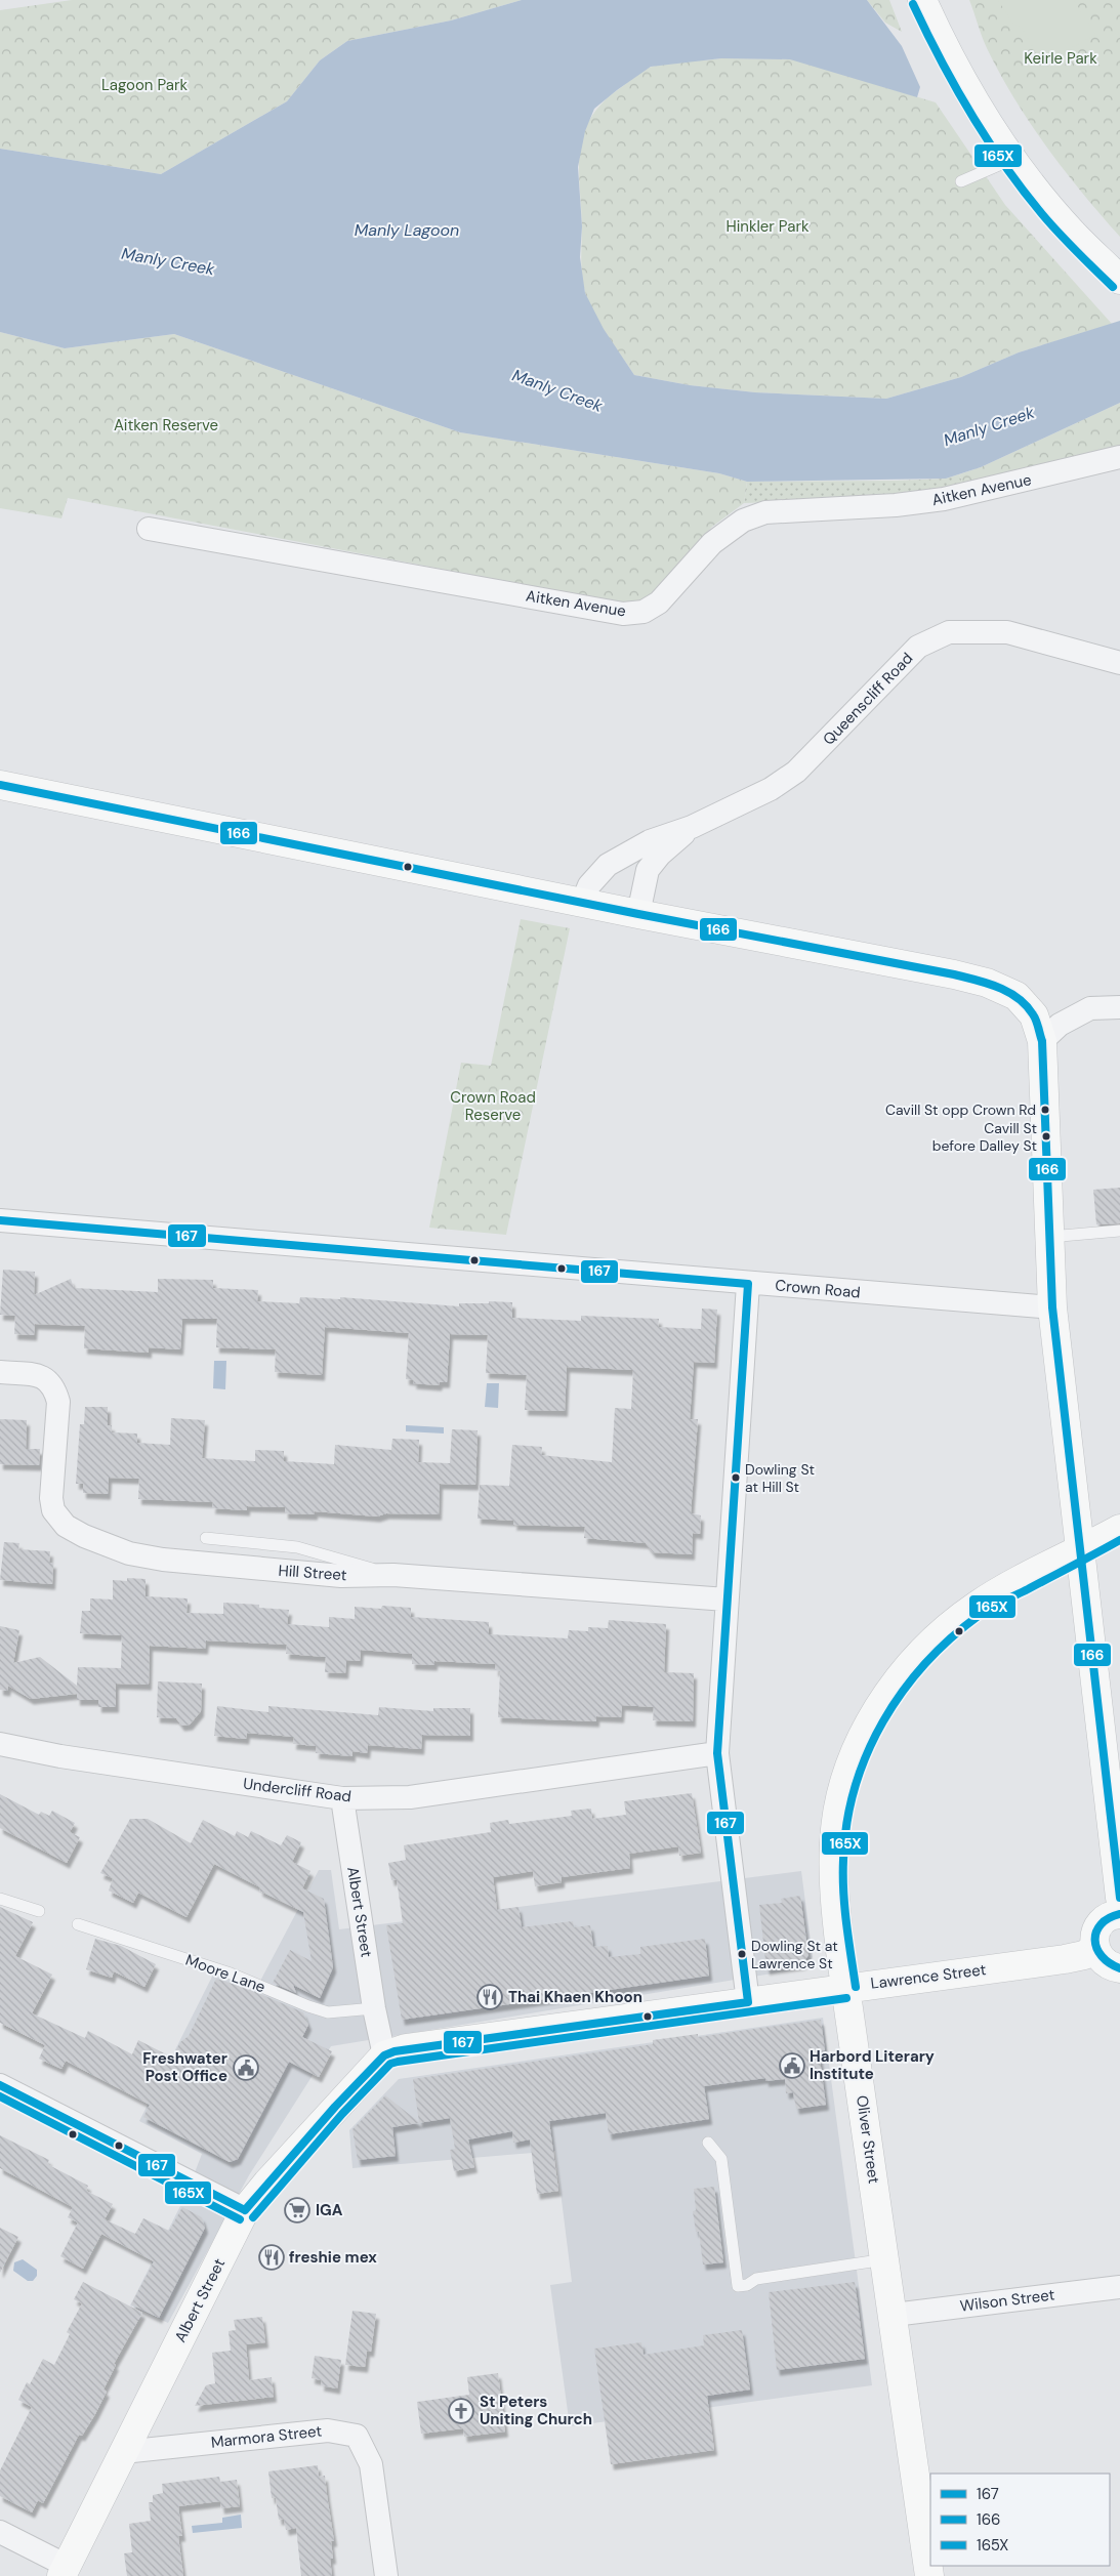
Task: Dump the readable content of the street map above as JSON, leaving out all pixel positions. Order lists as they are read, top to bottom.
{
  "streets": {
    "main road": ["Albert Street", "Lawrence Street", "Oliver Street"],
    "street": [
      "Aitken Avenue",
      "Queenscliff Road",
      "Crown Road",
      "Hill Street",
      "Undercliff Road",
      "Wilson Street",
      "Marmora Street"
    ],
    "lane": ["Moore Lane"]
  },
  "crossings": [
    ["Undercliff Road", "Albert Street"],
    ["Albert Street", "Moore Lane"],
    ["Albert Street", "Lawrence Street"],
    ["Albert Street", "Marmora Street"],
    ["Lawrence Street", "Oliver Street"],
    ["Oliver Street", "Wilson Street"]
  ],
  "water": ["Manly Lagoon", "Manly Creek"],
  "parks": [
    "Keirle Park",
    "Lagoon Park",
    "Hinkler Park",
    "Aitken Reserve",
    "Crown Road Reserve"
  ],
  "places": {
    "other": [
      "Cavill St opp Crown Rd",
      "Cavill St before Dalley St",
      "Dowling St at Hill St",
      "Dowling St at Lawrence St"
    ],
    "restaurant": ["Thai Khaen Khoon", "freshie mex"],
    "public building": ["Harbord Literary Institute", "Freshwater Post Office"],
    "supermarket": ["IGA"],
    "church": ["St Peters Uniting Church"]
  },
  "lines": ["transit line 165X", "transit line 166", "transit line 167"],
  "legend": ["167", "166", "165X"]
}
